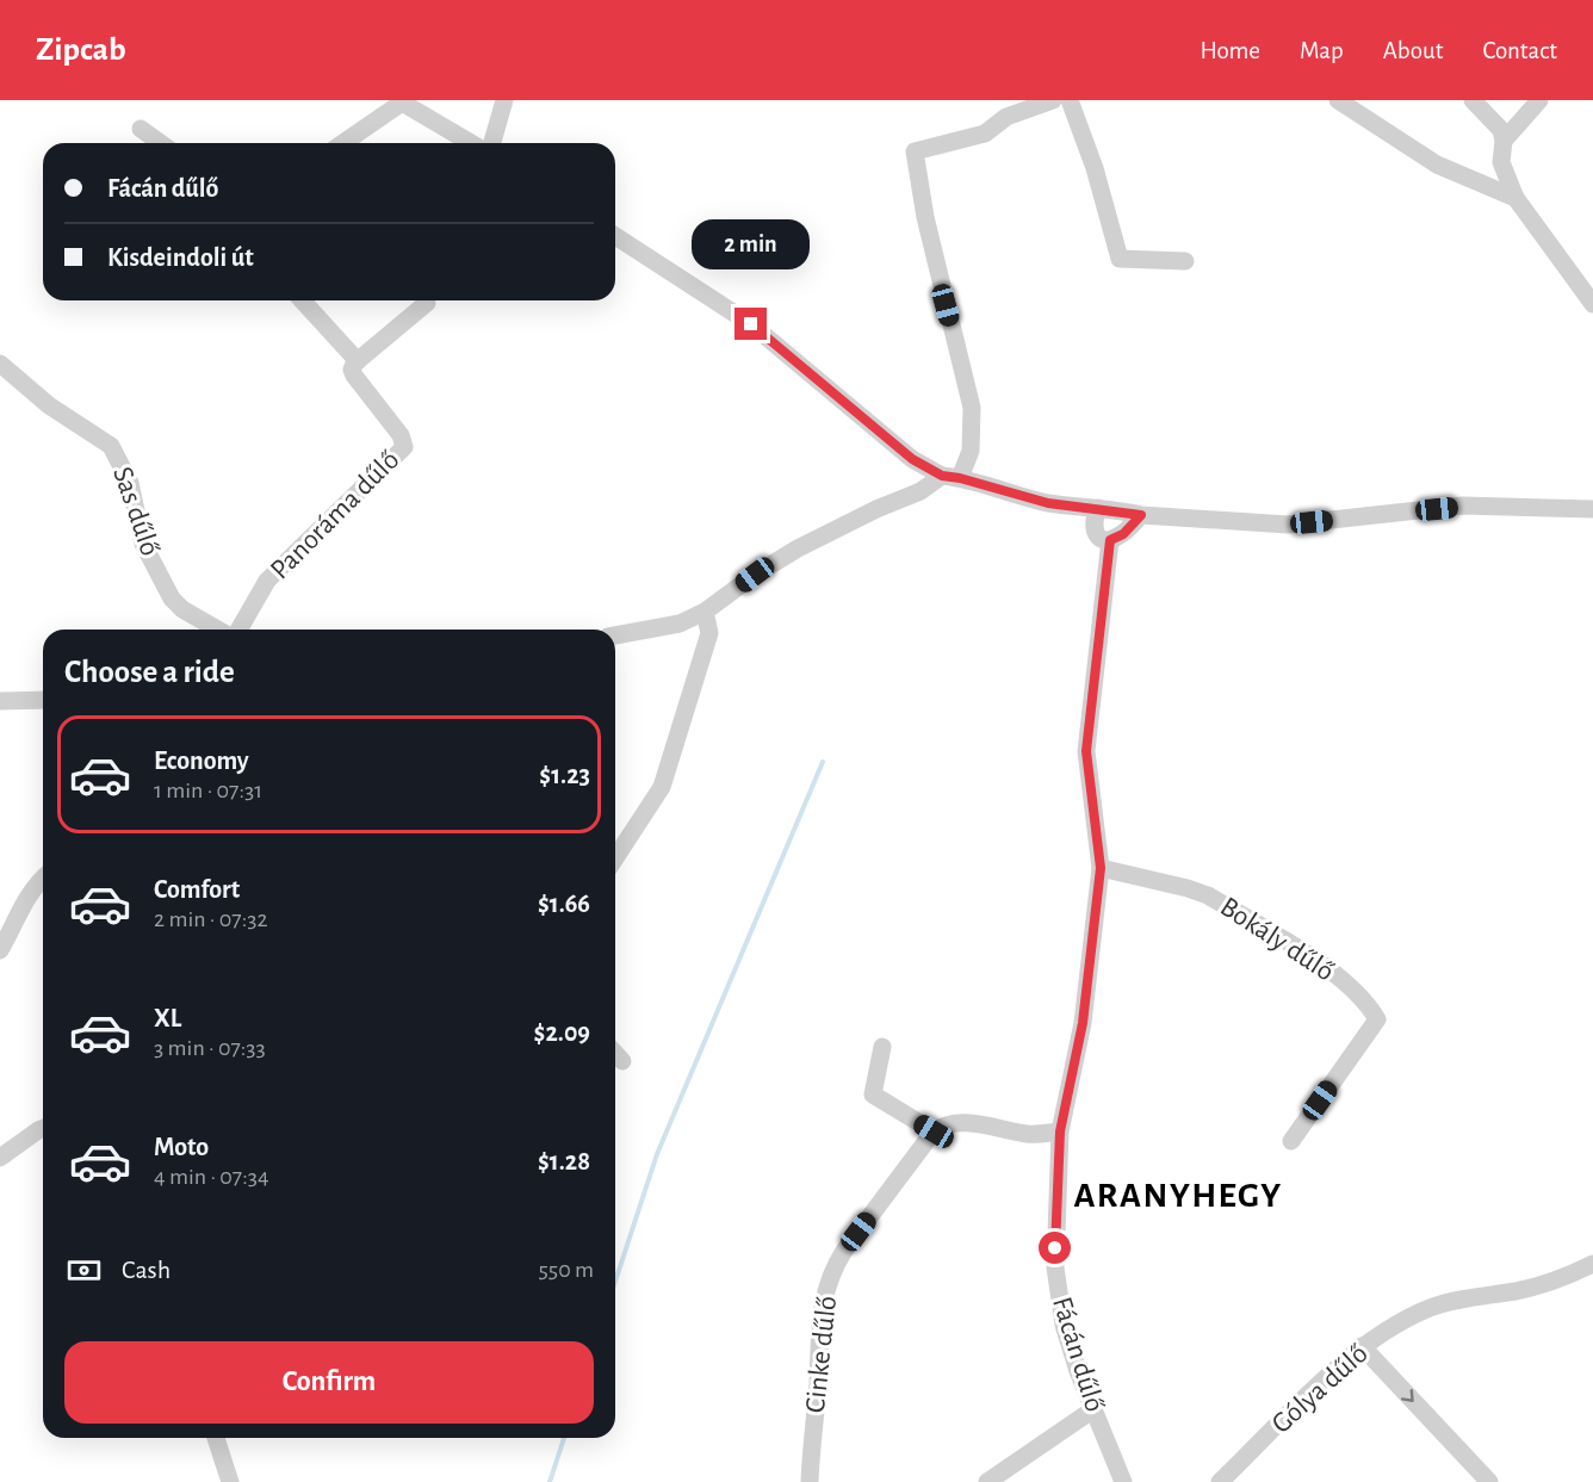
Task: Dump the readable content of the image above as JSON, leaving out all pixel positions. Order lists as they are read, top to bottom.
{
  "streets": {
    "street": [
      "Sas dűlő",
      "Panoráma dűlő",
      "Bokály dűlő",
      "Cinke dűlő",
      "Fácán dűlő",
      "Gólya dűlő"
    ]
  },
  "crossings": [
    ["Bokály dűlő", "Fácán dűlő"]
  ],
  "districts": ["ARANYHEGY"],
  "page": {
    "header": "Zipcab",
    "nav": [
      "Home",
      "Map",
      "About",
      "Contact"
    ],
    "banner": ["Fácán dűlő", "Kisdeindoli út"],
    "bubble": "2 min",
    "heading": "Choose a ride",
    "list": [
      {
        "name": "Economy",
        "note": "1 min · 07:31",
        "value": "$1.23"
      },
      {
        "name": "Comfort",
        "note": "2 min · 07:32",
        "value": "$1.66"
      },
      {
        "name": "XL",
        "note": "3 min · 07:33",
        "value": "$2.09"
      },
      {
        "name": "Moto",
        "note": "4 min · 07:34",
        "value": "$1.28"
      }
    ],
    "pay": ["Cash", "550 m"],
    "buttons": "Confirm"
  }
}
